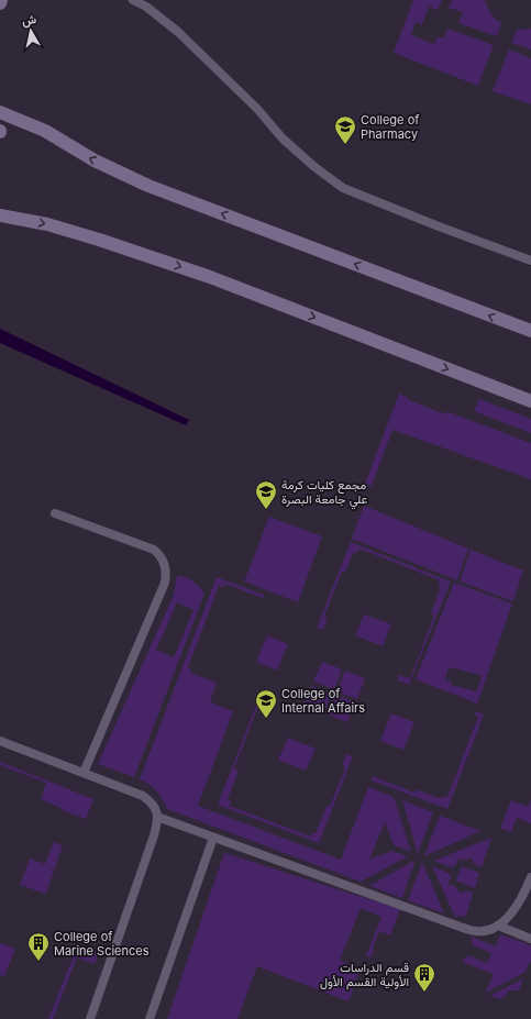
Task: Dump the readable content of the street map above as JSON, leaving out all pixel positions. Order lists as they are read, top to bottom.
{
  "places": {
    "school or university": ["College of Pharmacy", "مجمع كليات كرمة علي جامعة البصرة", "College of Internal Affairs"],
    "building": ["College of Marine Sciences", "قسم الدراسات الأولية القسم الأول"]
  },
  "north": "top"
}
